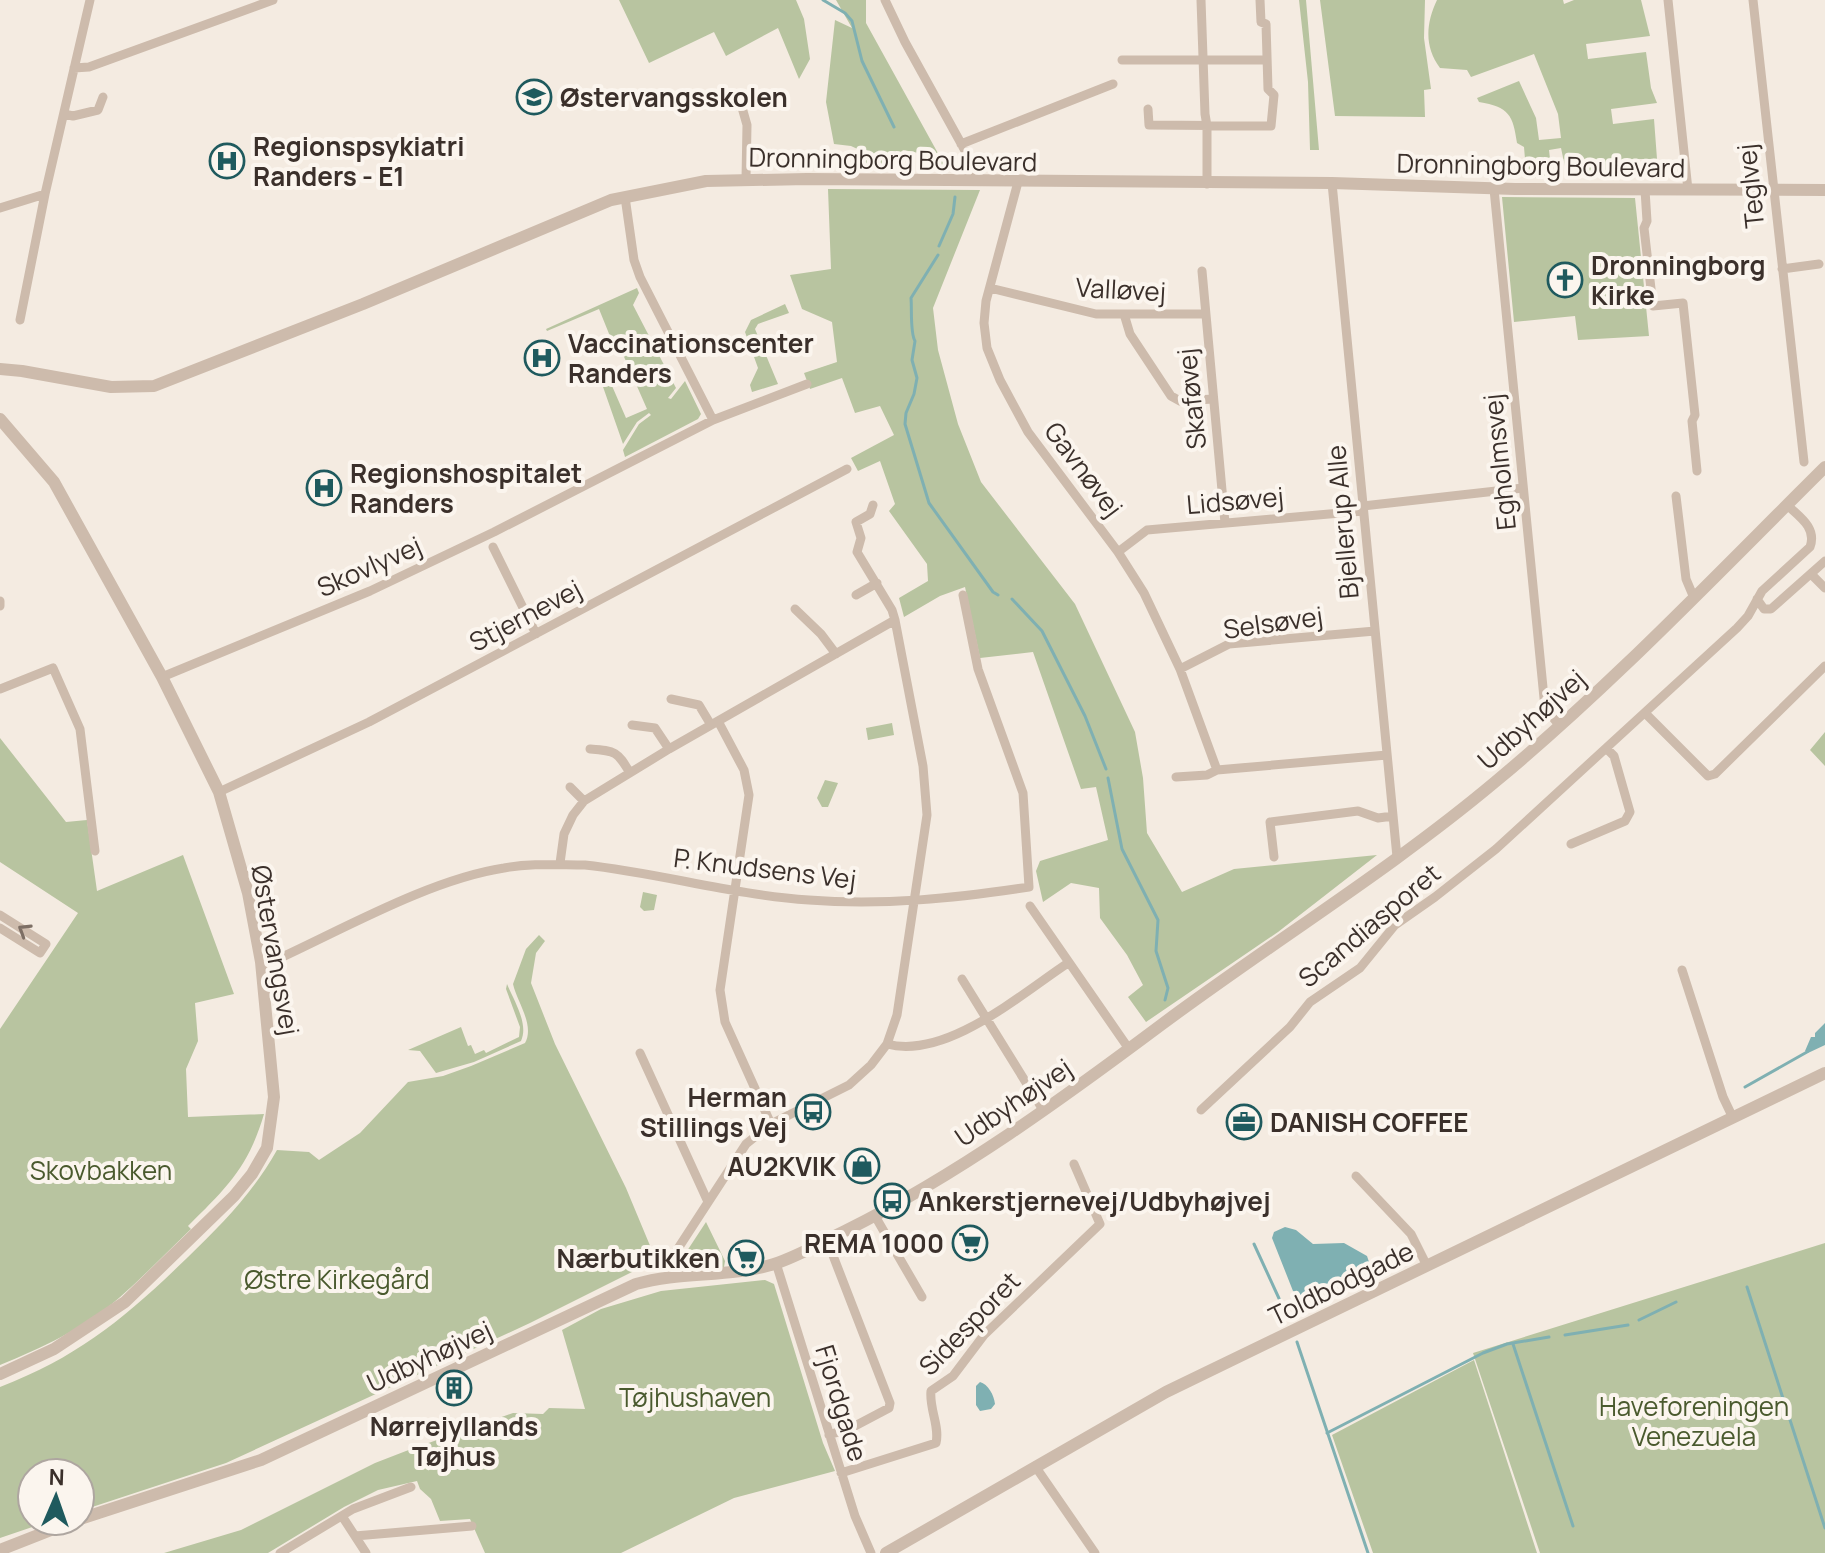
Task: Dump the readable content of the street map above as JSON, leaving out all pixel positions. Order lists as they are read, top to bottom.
{
  "streets": {
    "street": [
      "Dronningborg Boulevard",
      "Teglvej",
      "Valløvej",
      "Skaføvej",
      "Egholmsvej",
      "Gavnøvej",
      "Lidsøvej",
      "Bjellerup Alle",
      "Skovlyvej",
      "Stjernevej",
      "Selsøvej",
      "Udbyhøjvej",
      "P. Knudsens Vej",
      "Scandiasporet",
      "Østervangsvej",
      "Toldbodgade",
      "Sidesporet",
      "Fjordgade"
    ]
  },
  "crossings": [
    ["Dronningborg Boulevard", "Teglvej"],
    ["Dronningborg Boulevard", "Egholmsvej"],
    ["Dronningborg Boulevard", "Gavnøvej"],
    ["Dronningborg Boulevard", "Bjellerup Alle"],
    ["Valløvej", "Skaføvej"],
    ["Valløvej", "Gavnøvej"],
    ["Skaføvej", "Lidsøvej"],
    ["Egholmsvej", "Lidsøvej"],
    ["Egholmsvej", "Udbyhøjvej"],
    ["Gavnøvej", "Lidsøvej"],
    ["Gavnøvej", "Selsøvej"],
    ["Lidsøvej", "Bjellerup Alle"],
    ["Bjellerup Alle", "Selsøvej"],
    ["Bjellerup Alle", "Udbyhøjvej"],
    ["Skovlyvej", "Østervangsvej"],
    ["Stjernevej", "Østervangsvej"],
    ["Udbyhøjvej", "Scandiasporet"],
    ["Udbyhøjvej", "Fjordgade"],
    ["P. Knudsens Vej", "Østervangsvej"],
    ["Sidesporet", "Fjordgade"]
  ],
  "parks": [
    "Skovbakken",
    "Østre Kirkegård",
    "Tøjhushaven",
    "Haveforeningen Venezuela"
  ],
  "places": {
    "school or university": ["Østervangsskolen"],
    "hospital": ["Regionspsykiatri Randers - E1", "Vaccinationscenter Randers", "Regionshospitalet Randers"],
    "church": ["Dronningborg Kirke"],
    "bus stop": ["Herman Stillings Vej", "Ankerstjernevej/Udbyhøjvej"],
    "office": ["DANISH COFFEE"],
    "shop": ["AU2KVIK"],
    "supermarket": ["REMA 1000", "Nærbutikken"],
    "building": ["Nørrejyllands Tøjhus"]
  },
  "north": "top"
}
